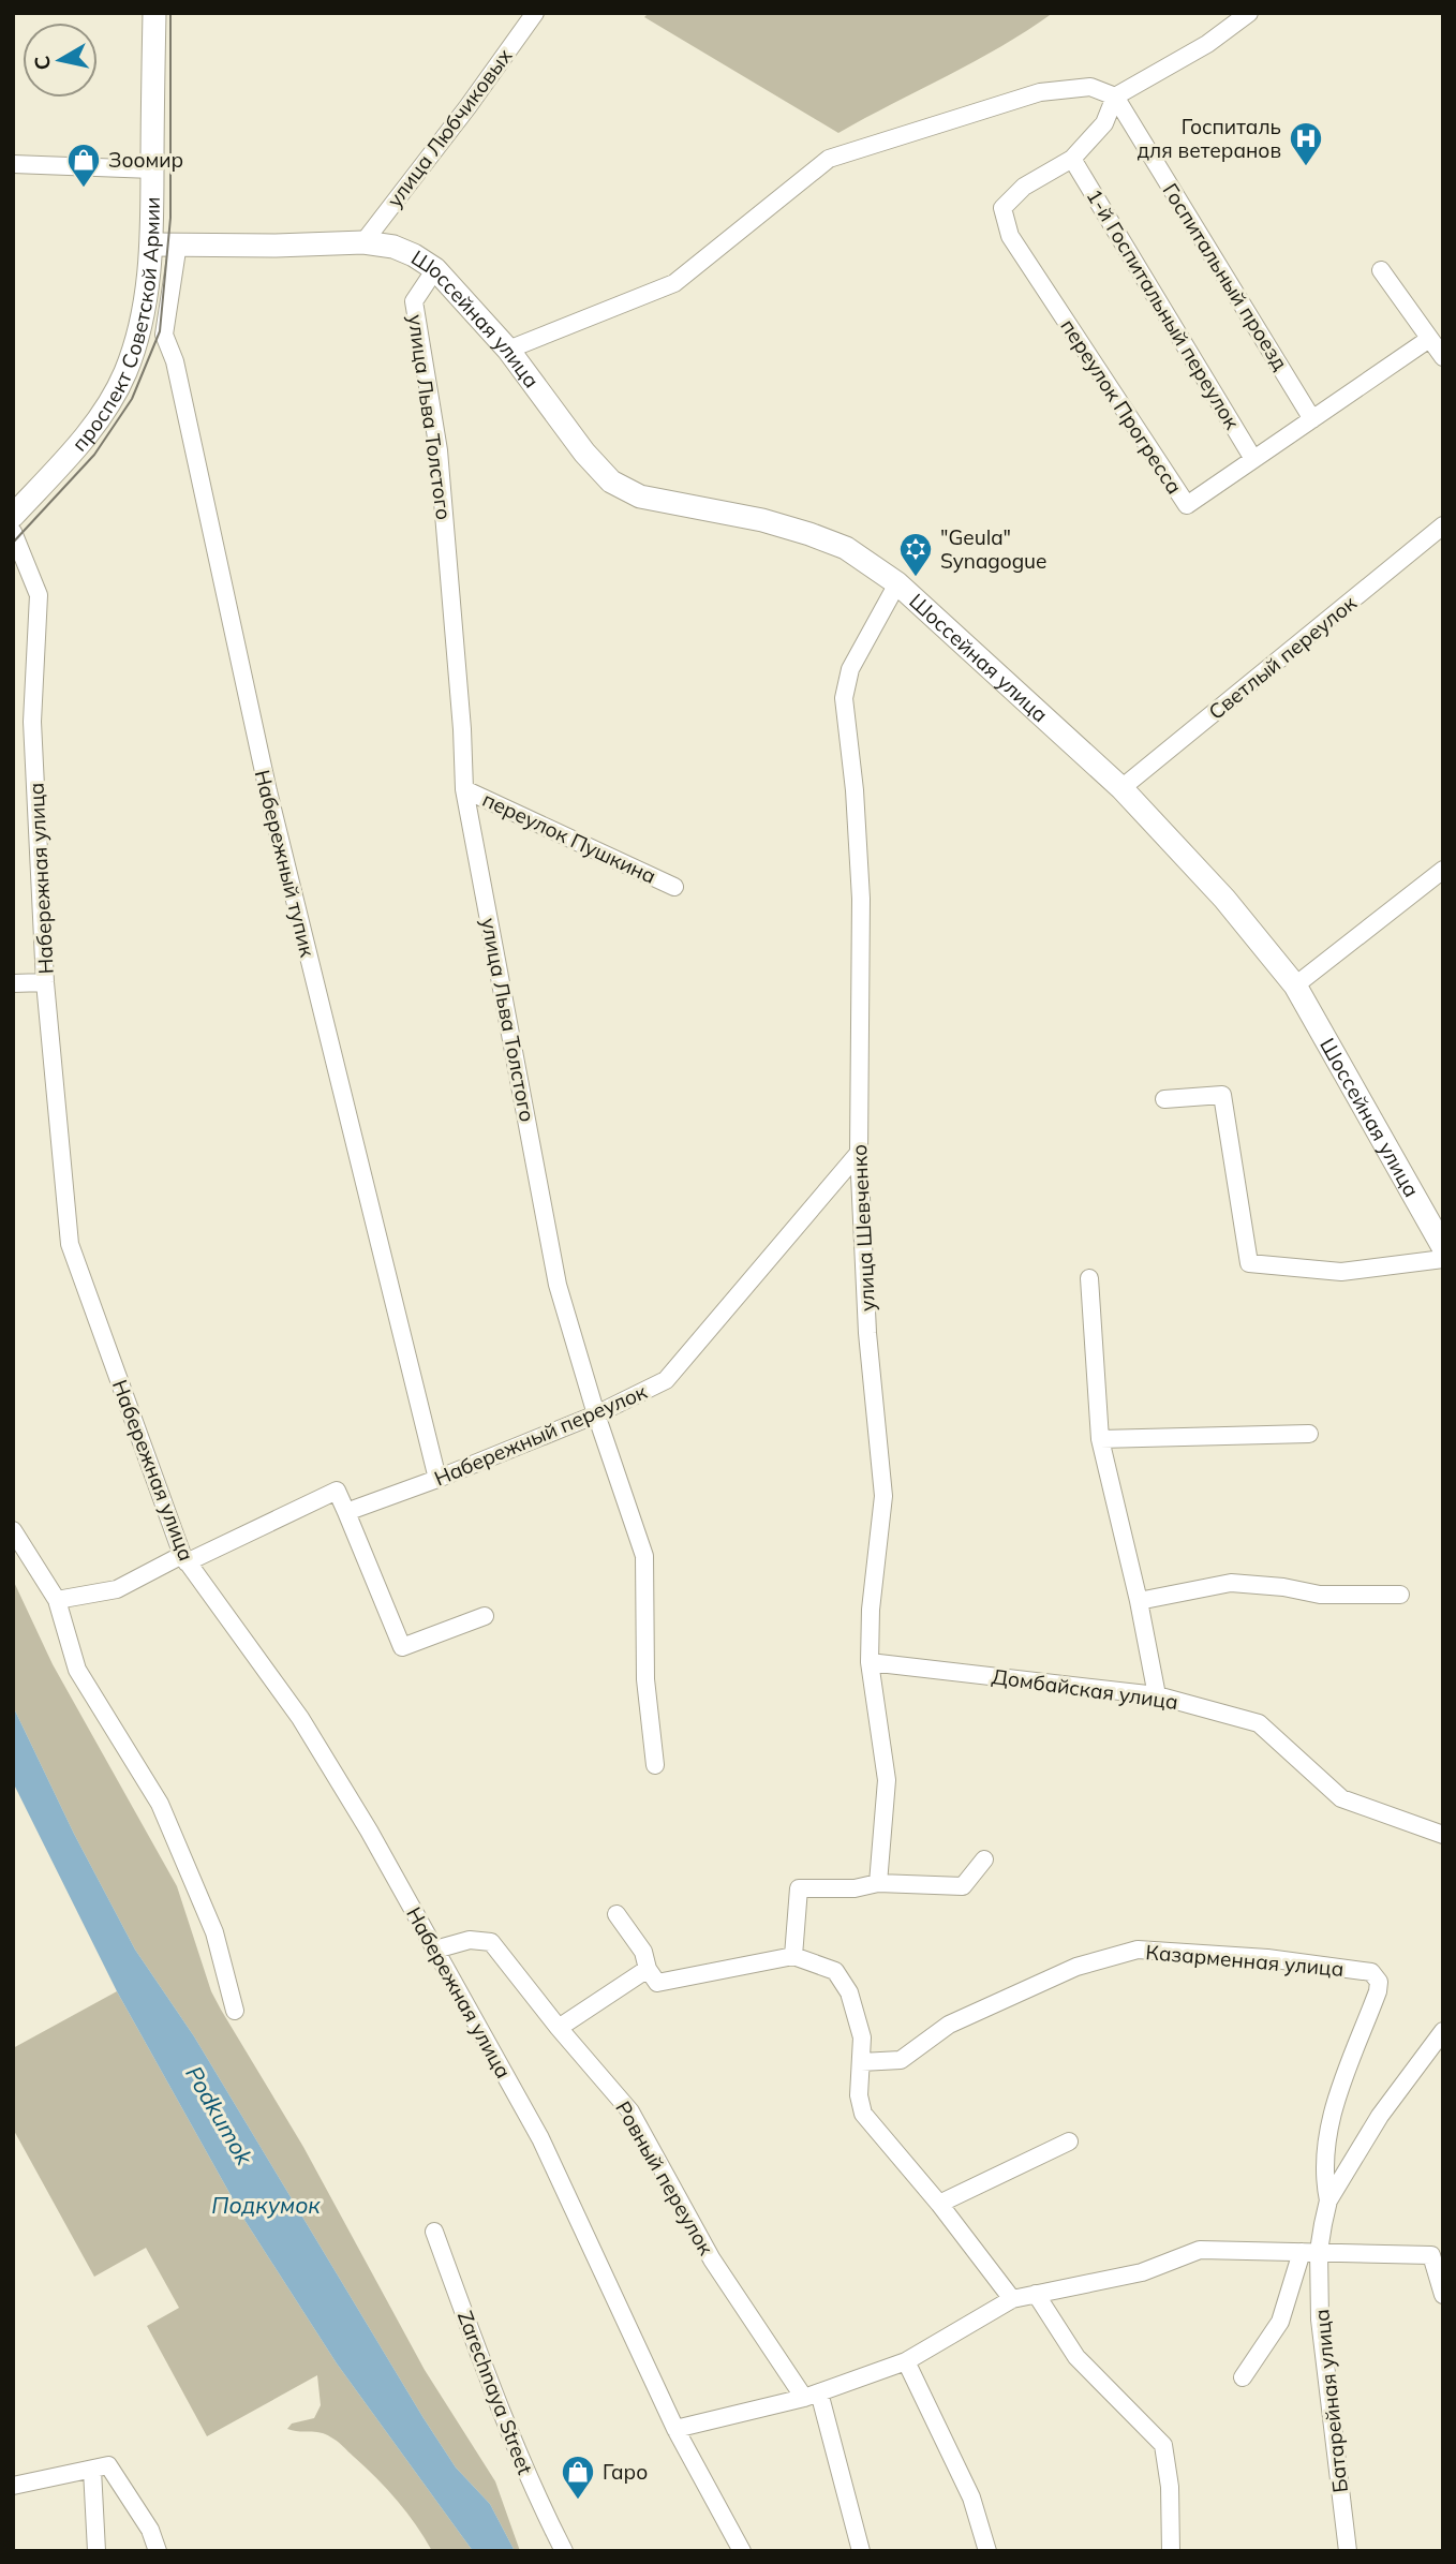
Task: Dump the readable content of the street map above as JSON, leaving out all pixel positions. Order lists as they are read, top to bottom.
{
  "streets": {
    "main road": ["проспект Советской Армии", "Шоссейная улица"],
    "street": [
      "улица Любчиковых",
      "Госпитальный проезд",
      "1-й Госпитальный переулок",
      "переулок Прогресса",
      "улица Льва Толстого",
      "Светлый переулок",
      "переулок Пушкина",
      "Набережный тупик",
      "Набережная улица",
      "улица Шевченко",
      "Набережный переулок",
      "Домбайская улица",
      "Казарменная улица",
      "Ровный переулок",
      "Zarechnaya Street",
      "Батарейная улица"
    ]
  },
  "crossings": [
    ["улица Любчиковых", "Шоссейная улица"],
    ["Госпитальный проезд", "переулок Прогресса"],
    ["1-й Госпитальный переулок", "переулок Прогресса"],
    ["проспект Советской Армии", "Шоссейная улица"],
    ["Шоссейная улица", "улица Льва Толстого"],
    ["Шоссейная улица", "Светлый переулок"],
    ["Шоссейная улица", "Набережный тупик"],
    ["Шоссейная улица", "улица Шевченко"],
    ["улица Льва Толстого", "переулок Пушкина"],
    ["улица Льва Толстого", "Набережный переулок"],
    ["Набережный тупик", "Набережный переулок"],
    ["Набережная улица", "Ровный переулок"],
    ["улица Шевченко", "Набережный переулок"],
    ["улица Шевченко", "Домбайская улица"]
  ],
  "water": ["Podkumok", "Подкумок"],
  "places": {
    "hospital": ["Госпиталь для ветеранов"],
    "shop": ["Зоомир", "Гаро"],
    "synagogue": ["\"Geula\" Synagogue"]
  },
  "north": "left"
}
